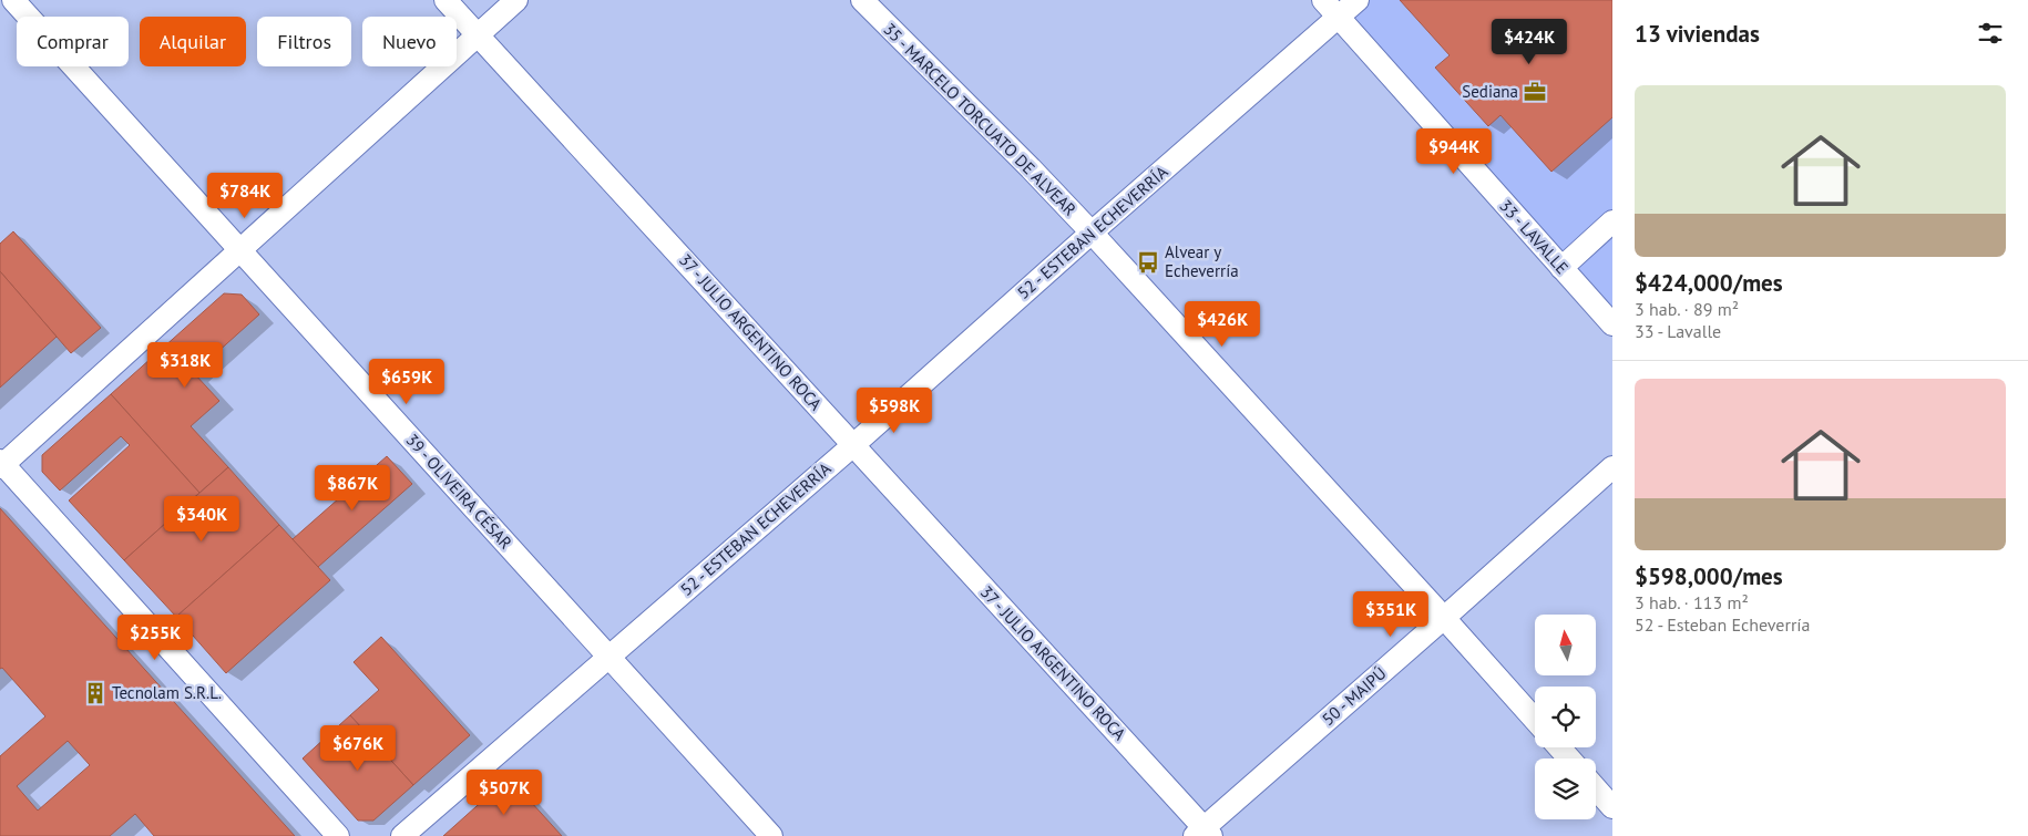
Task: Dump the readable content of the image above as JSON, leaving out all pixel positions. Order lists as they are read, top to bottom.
{
  "streets": {
    "street": [
      "35 - MARCELO TORCUATO DE ALVEAR",
      "52 - ESTEBAN ECHEVERRÍA",
      "33 - LAVALLE",
      "37 - JULIO ARGENTINO ROCA",
      "39 - OLIVEIRA CÉSAR",
      "50 - MAIPÚ"
    ]
  },
  "crossings": [
    ["35 - MARCELO TORCUATO DE ALVEAR", "52 - ESTEBAN ECHEVERRÍA"],
    ["35 - MARCELO TORCUATO DE ALVEAR", "50 - MAIPÚ"],
    ["52 - ESTEBAN ECHEVERRÍA", "33 - LAVALLE"],
    ["52 - ESTEBAN ECHEVERRÍA", "37 - JULIO ARGENTINO ROCA"],
    ["52 - ESTEBAN ECHEVERRÍA", "39 - OLIVEIRA CÉSAR"],
    ["37 - JULIO ARGENTINO ROCA", "50 - MAIPÚ"]
  ],
  "places": {
    "office": ["Sediana"],
    "bus stop": ["Alvear y Echeverría"],
    "building": ["Tecnolam S.R.L."]
  },
  "north": "top",
  "page": {
    "heading": "13 viviendas",
    "chip": [
      "Comprar",
      "Alquilar",
      "Filtros",
      "Nuevo"
    ],
    "price": [
      "$424K",
      "$944K",
      "$784K",
      "$426K",
      "$318K",
      "$659K",
      "$598K",
      "$867K",
      "$340K",
      "$351K",
      "$255K",
      "$676K",
      "$507K"
    ],
    "list": [
      {
        "name": "$424,000/mes",
        "note": "3 hab. · 89 m² · 33 - Lavalle"
      },
      {
        "name": "$598,000/mes",
        "note": "3 hab. · 113 m² · 52 - Esteban Echeverría"
      }
    ]
  }
}
